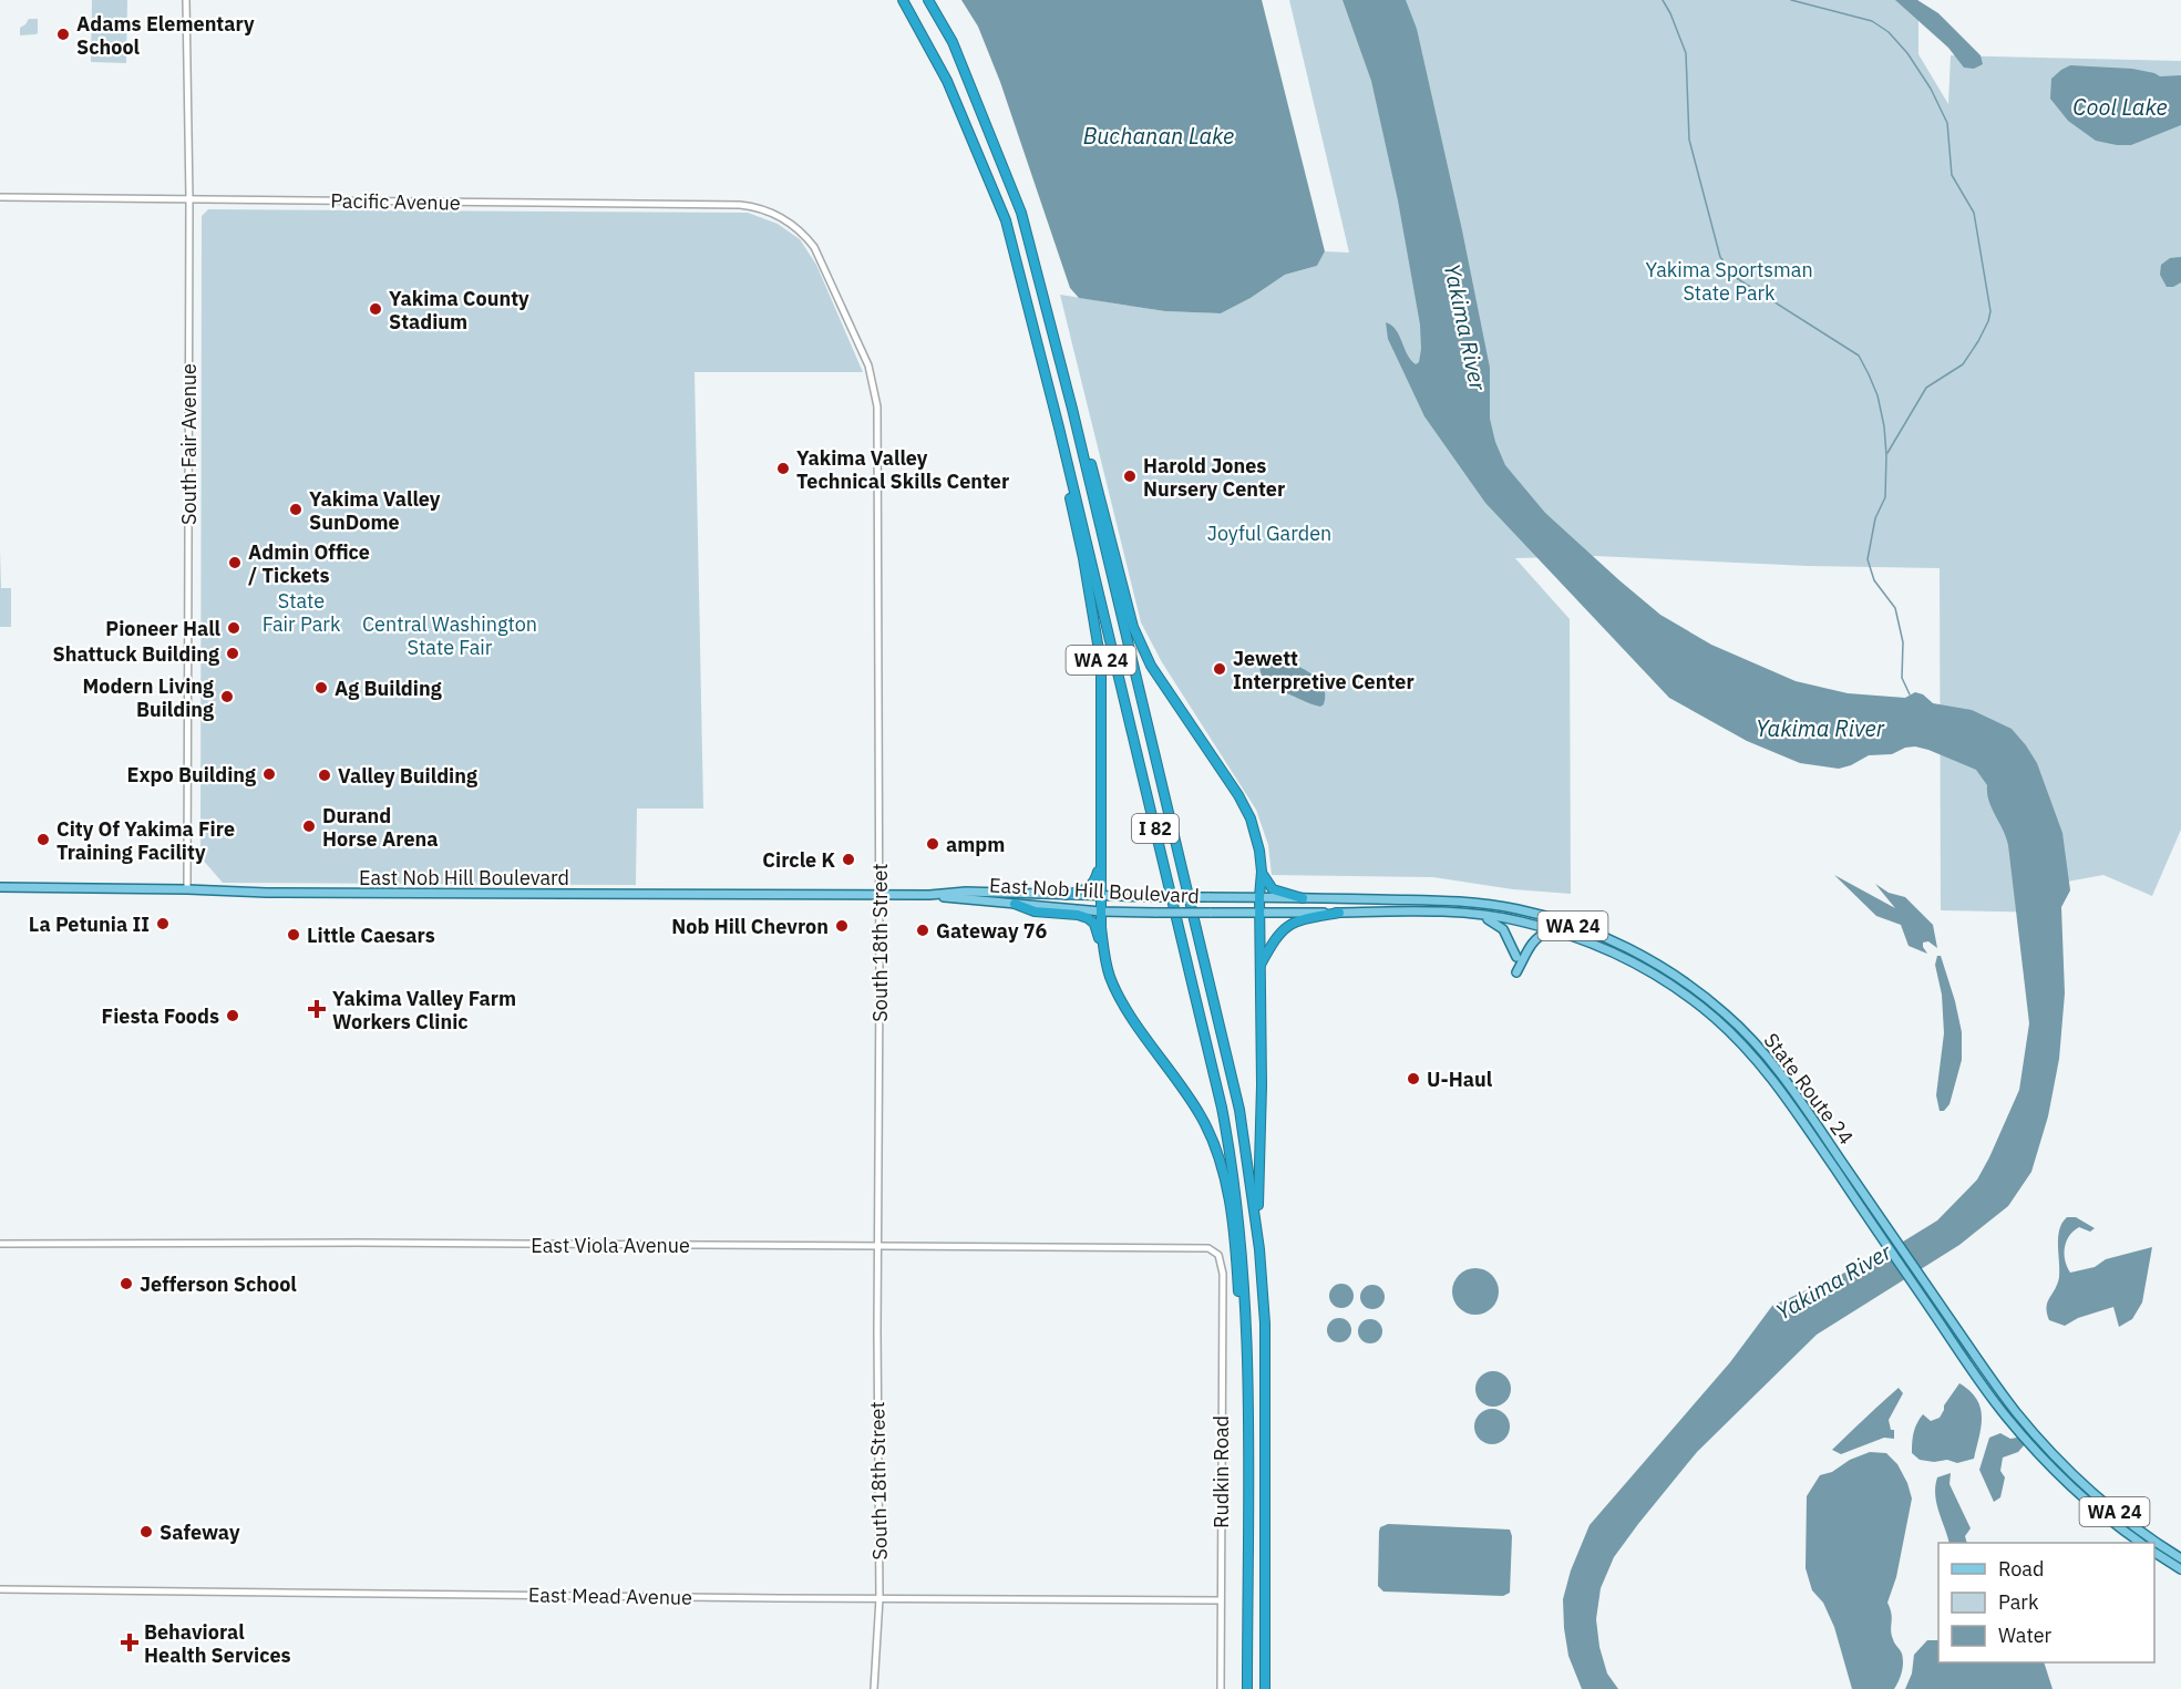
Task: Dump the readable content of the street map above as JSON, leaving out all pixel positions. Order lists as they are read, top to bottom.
{
  "streets": {
    "highway": ["WA 24", "I 82"],
    "main road": ["East Nob Hill Boulevard", "State Route 24"],
    "street": [
      "Pacific Avenue",
      "South Fair Avenue",
      "South 18th Street",
      "East Viola Avenue",
      "Rudkin Road",
      "East Mead Avenue"
    ]
  },
  "crossings": [
    ["Pacific Avenue", "South Fair Avenue"],
    ["Pacific Avenue", "South 18th Street"],
    ["South Fair Avenue", "East Nob Hill Boulevard"],
    ["WA 24", "I 82"],
    ["WA 24", "East Nob Hill Boulevard"],
    ["WA 24", "State Route 24"],
    ["East Nob Hill Boulevard", "South 18th Street"],
    ["East Nob Hill Boulevard", "State Route 24"],
    ["South 18th Street", "East Viola Avenue"],
    ["South 18th Street", "East Mead Avenue"],
    ["East Viola Avenue", "Rudkin Road"],
    ["Rudkin Road", "East Mead Avenue"]
  ],
  "water": ["Cool Lake", "Buchanan Lake", "Yakima River"],
  "parks": [
    "Yakima Sportsman State Park",
    "Joyful Garden",
    "State Fair Park",
    "Central Washington State Fair"
  ],
  "places": {
    "other": [
      "Adams Elementary School",
      "Yakima County Stadium",
      "Yakima Valley Technical Skills Center",
      "Harold Jones Nursery Center",
      "Yakima Valley SunDome",
      "Admin Office / Tickets",
      "Pioneer Hall",
      "Shattuck Building",
      "Jewett Interpretive Center",
      "Ag Building",
      "Modern Living Building",
      "Expo Building",
      "Valley Building",
      "Durand Horse Arena",
      "City Of Yakima Fire Training Facility",
      "ampm",
      "Circle K",
      "La Petunia II",
      "Nob Hill Chevron",
      "Gateway 76",
      "Little Caesars",
      "Fiesta Foods",
      "U-Haul",
      "Jefferson School",
      "Safeway"
    ],
    "health": ["Yakima Valley Farm Workers Clinic", "Behavioral Health Services"]
  },
  "legend": ["Road", "Park", "Water"]
}
